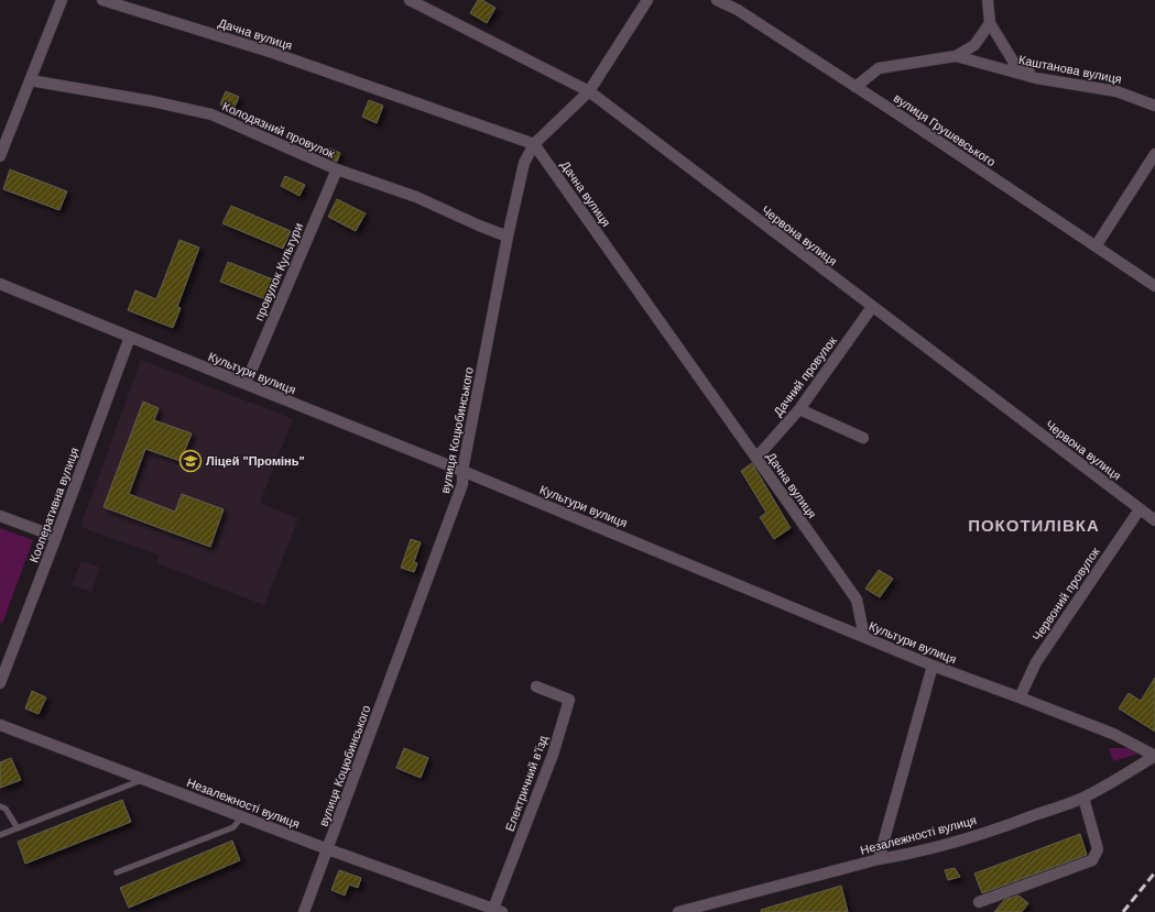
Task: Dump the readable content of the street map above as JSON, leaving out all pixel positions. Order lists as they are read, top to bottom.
{
  "streets": {
    "street": [
      "Дачна вулиця",
      "Каштанова вулиця",
      "Колодязний провулок",
      "вулиця Грушевського",
      "Червона вулиця",
      "провулок Культури",
      "Культури вулиця",
      "Дачний провулок",
      "вулиця Коцюбинського",
      "Кооперативна вулиця",
      "Червоний провулок",
      "Електричний в’їзд",
      "Незалежності вулиця"
    ]
  },
  "crossings": [
    ["Дачна вулиця", "Культури вулиця"],
    ["Дачна вулиця", "Дачний провулок"],
    ["Дачна вулиця", "вулиця Коцюбинського"],
    ["Каштанова вулиця", "вулиця Грушевського"],
    ["Колодязний провулок", "провулок Культури"],
    ["Колодязний провулок", "вулиця Коцюбинського"],
    ["Червона вулиця", "Дачний провулок"],
    ["Червона вулиця", "вулиця Коцюбинського"],
    ["Червона вулиця", "Червоний провулок"],
    ["провулок Культури", "Культури вулиця"],
    ["Культури вулиця", "вулиця Коцюбинського"],
    ["Культури вулиця", "Кооперативна вулиця"],
    ["Культури вулиця", "Червоний провулок"],
    ["Культури вулиця", "Незалежності вулиця"],
    ["вулиця Коцюбинського", "Незалежності вулиця"],
    ["Електричний в’їзд", "Незалежності вулиця"]
  ],
  "districts": ["ПОКОТИЛІВКА"],
  "places": {
    "school or university": ["Ліцей \"Промінь\""]
  }
}
